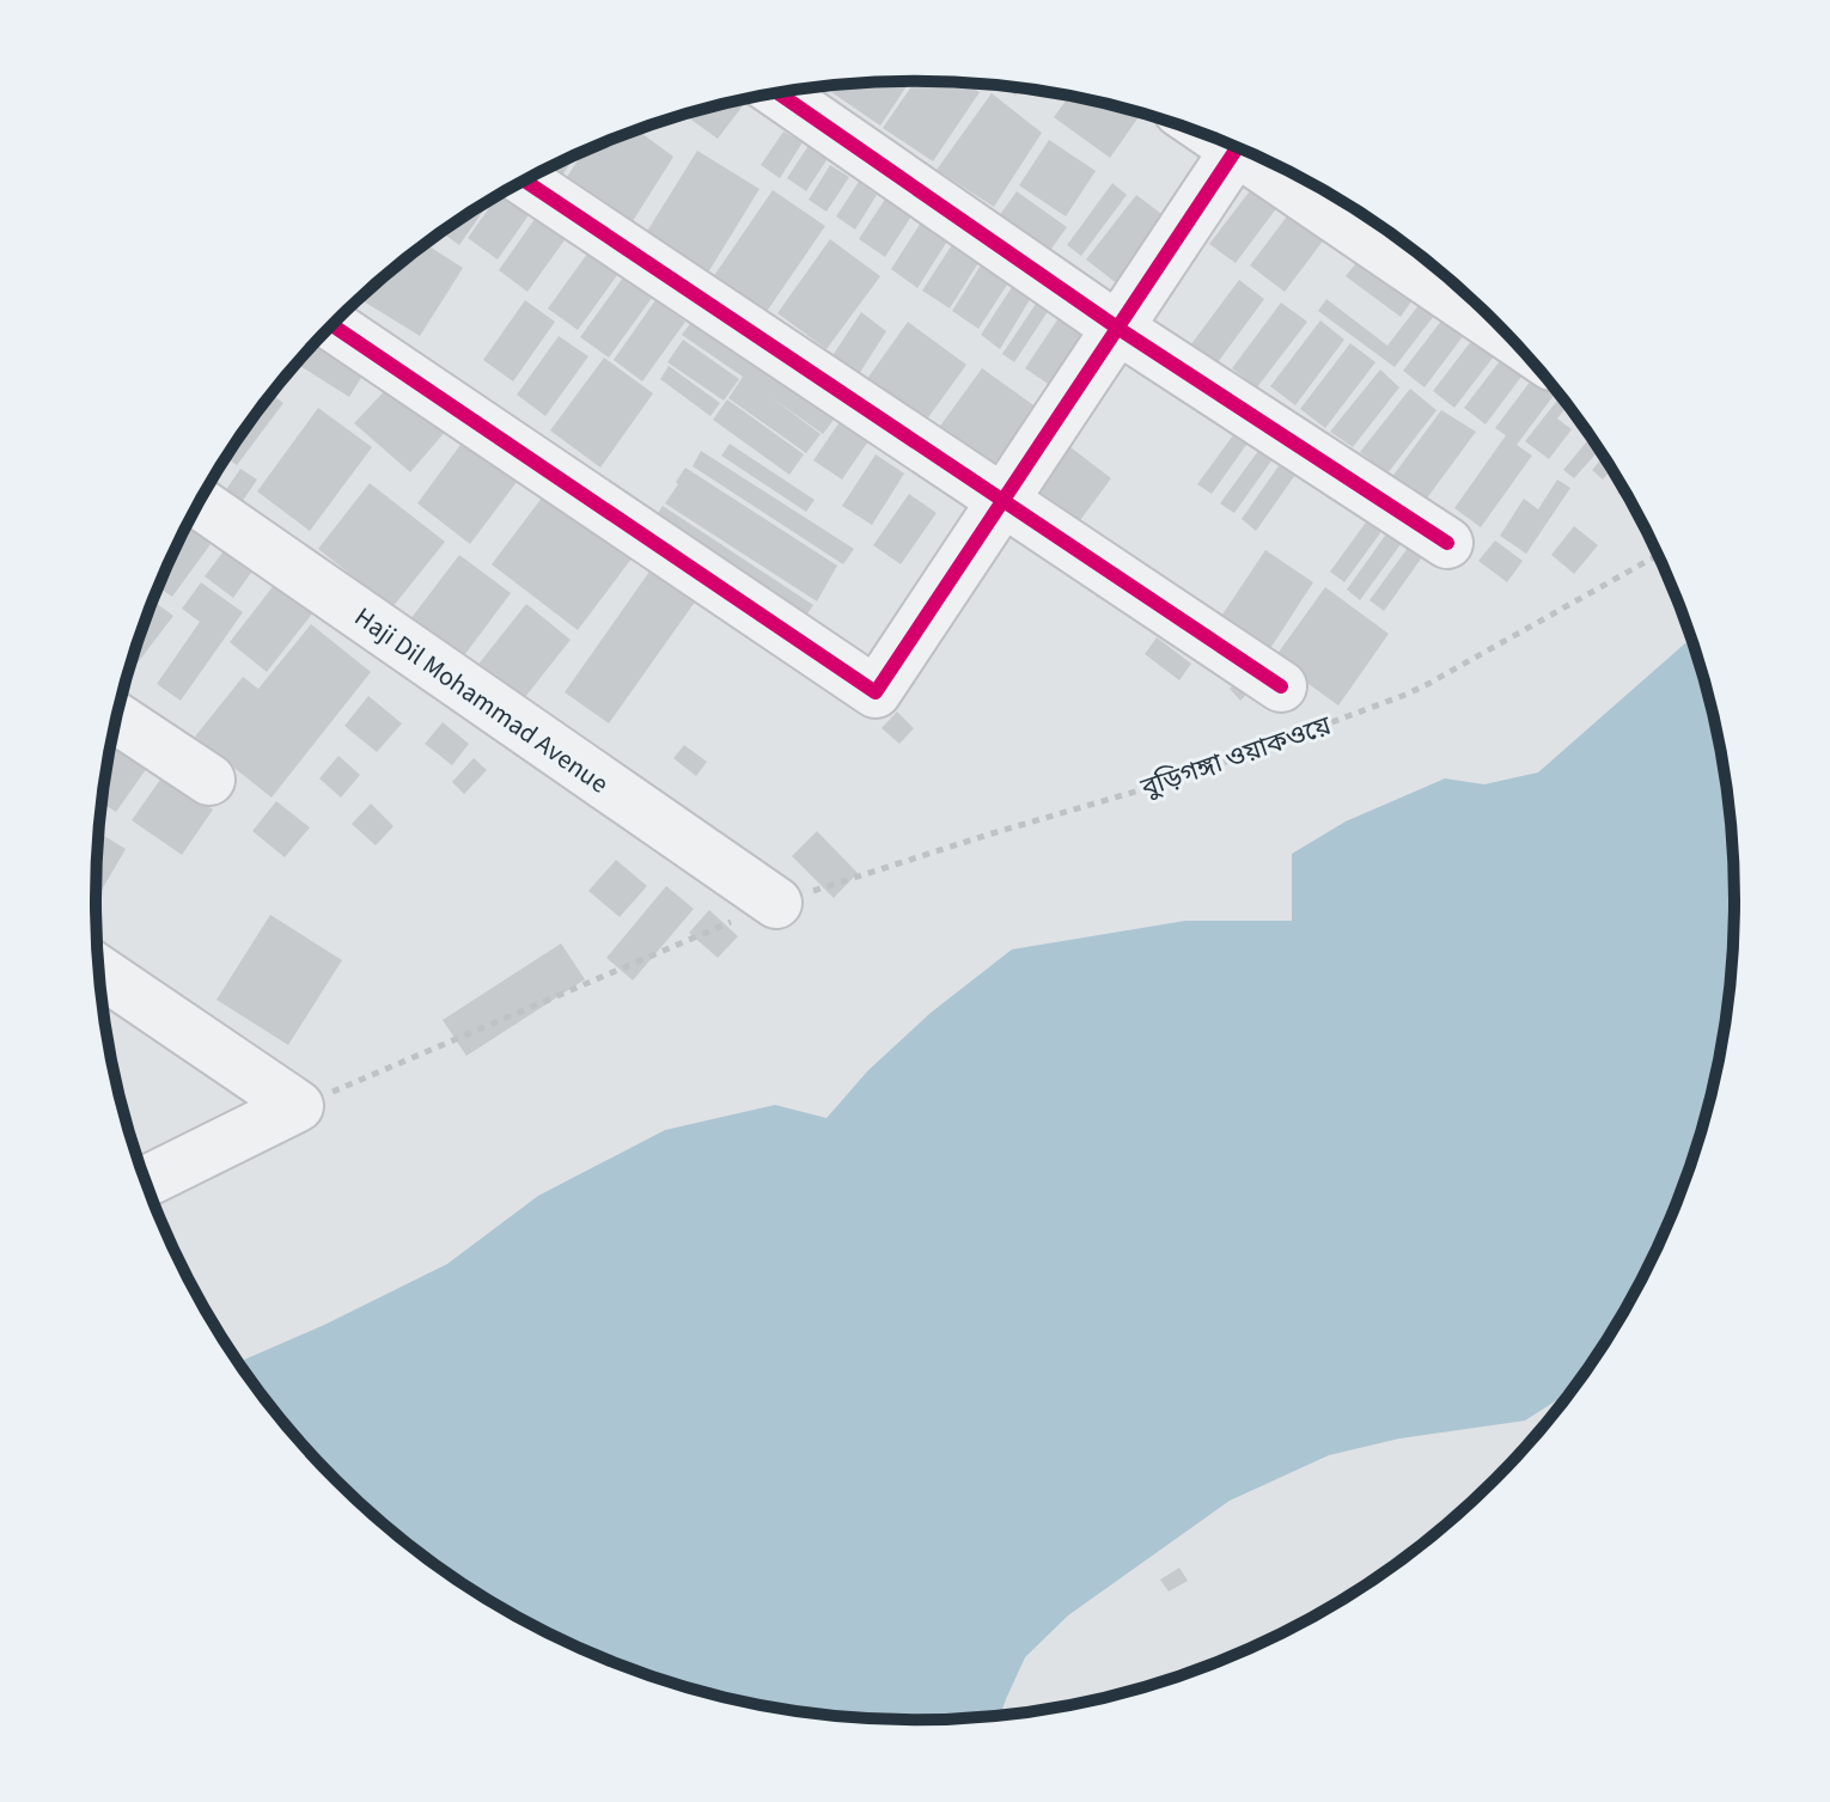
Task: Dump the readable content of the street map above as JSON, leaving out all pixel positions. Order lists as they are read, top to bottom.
{
  "streets": {
    "street": ["Haji Dil Mohammad Avenue"],
    "path": ["বুড়িগঙ্গা ওয়াকওয়ে"]
  },
  "crossings": [
    ["Haji Dil Mohammad Avenue", "বুড়িগঙ্গা ওয়াকওয়ে"]
  ]
}
